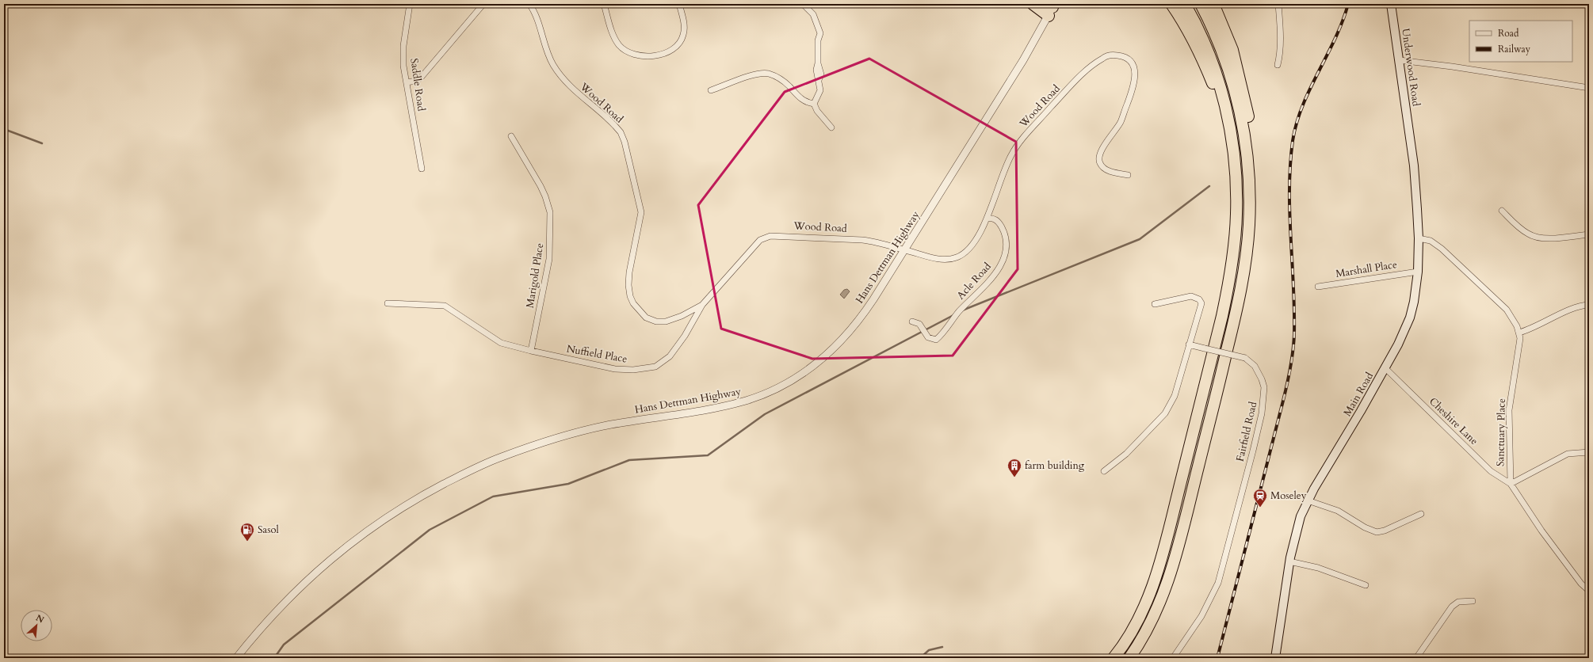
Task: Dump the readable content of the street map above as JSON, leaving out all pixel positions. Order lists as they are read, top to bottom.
{
  "streets": {
    "main road": ["Underwood Road", "Main Road"],
    "street": [
      "Saddle Road",
      "Wood Road",
      "Hans Dettman Highway",
      "Marshall Place",
      "Marigold Place",
      "Acle Road",
      "Nuffield Place",
      "Cheshire Lane",
      "Fairfield Road",
      "Sanctuary Place"
    ]
  },
  "crossings": [
    ["Underwood Road", "Main Road"],
    ["Wood Road", "Hans Dettman Highway"],
    ["Wood Road", "Acle Road"],
    ["Wood Road", "Nuffield Place"],
    ["Marshall Place", "Main Road"],
    ["Marigold Place", "Nuffield Place"],
    ["Main Road", "Cheshire Lane"],
    ["Cheshire Lane", "Sanctuary Place"]
  ],
  "places": {
    "building": ["farm building"],
    "station": ["Moseley"],
    "fuel station": ["Sasol"]
  },
  "legend": ["Road", "Railway"],
  "north": "top right"
}
